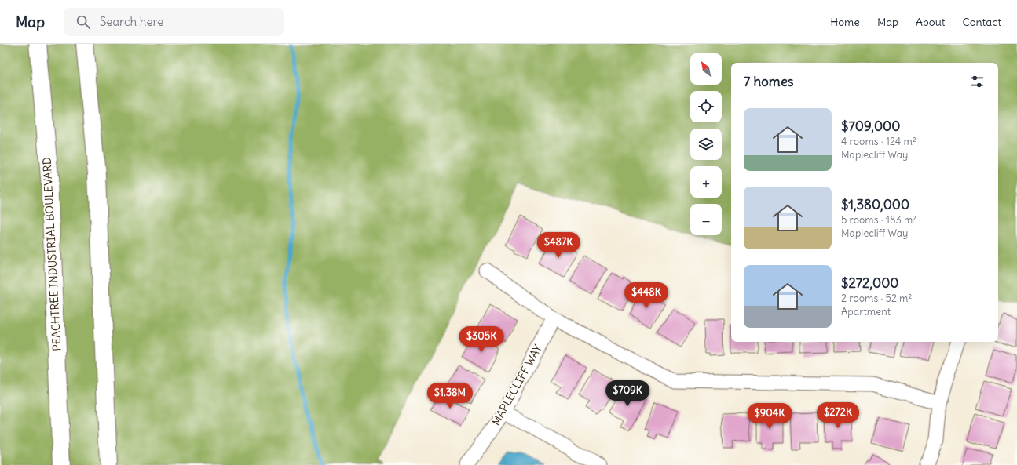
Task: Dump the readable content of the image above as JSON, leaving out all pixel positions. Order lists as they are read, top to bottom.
{
  "streets": {
    "main road": ["PEACHTREE INDUSTRIAL BOULEVARD"],
    "street": ["MAPLECLIFF WAY"]
  },
  "north": "top left",
  "page": {
    "header": "Map",
    "search": "Search here",
    "nav": [
      "Home",
      "Map",
      "About",
      "Contact"
    ],
    "map_buttons": ["+", "−"],
    "heading": "7 homes",
    "list": [
      {
        "name": "$709,000",
        "note": "4 rooms · 124 m² · Maplecliff Way"
      },
      {
        "name": "$1,380,000",
        "note": "5 rooms · 183 m² · Maplecliff Way"
      },
      {
        "name": "$272,000",
        "note": "2 rooms · 52 m² · Apartment"
      }
    ],
    "price": [
      "$487K",
      "$448K",
      "$305K",
      "$709K",
      "$1.38M",
      "$272K",
      "$904K"
    ]
  }
}
